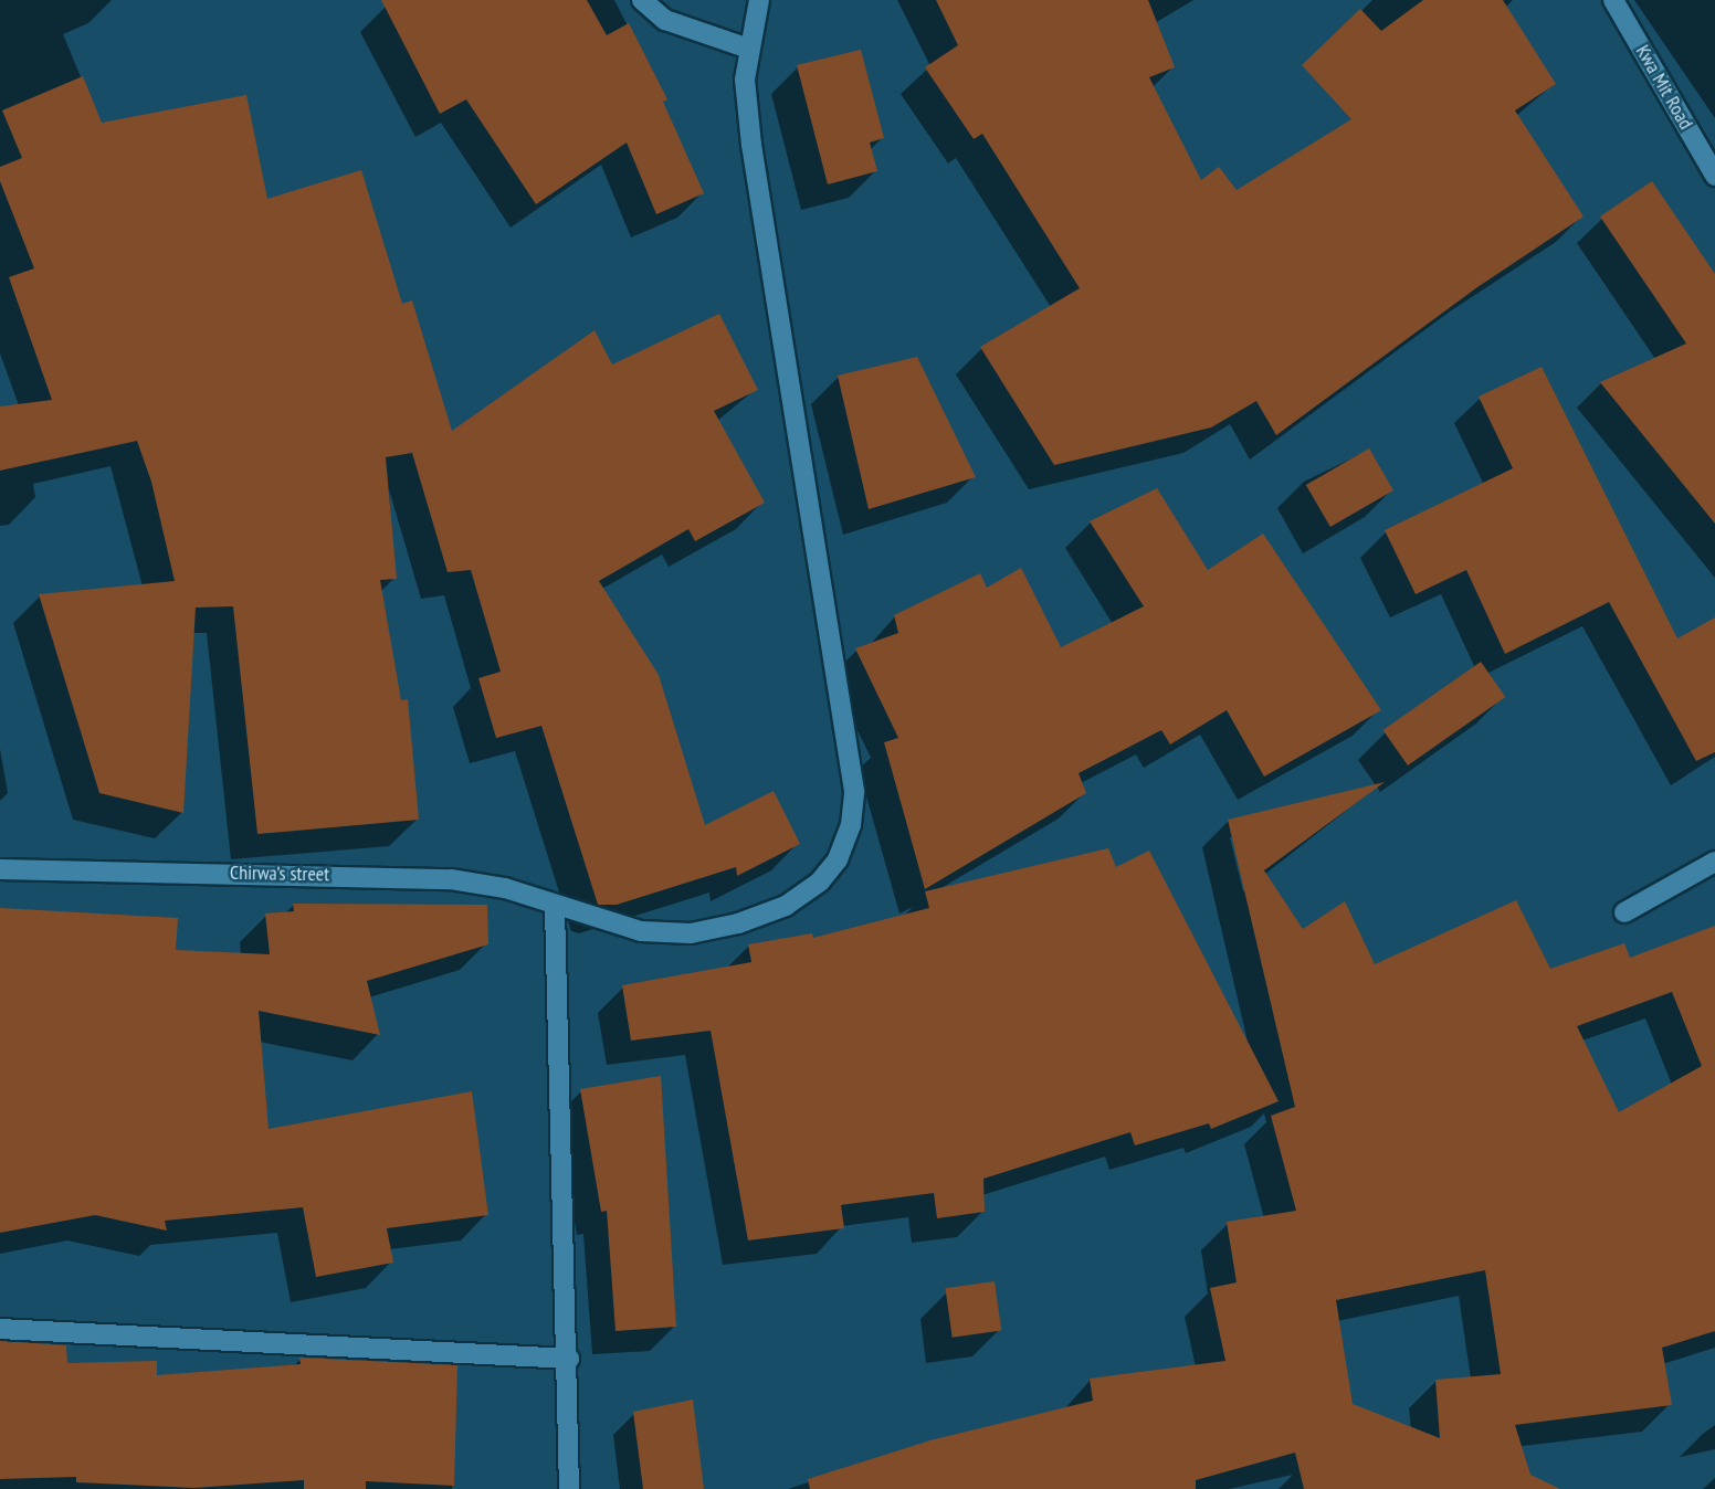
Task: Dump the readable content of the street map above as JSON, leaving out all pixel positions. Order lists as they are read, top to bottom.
{
  "streets": {
    "street": ["Kwa Mit Road", "Chirwa’s street"]
  }
}
